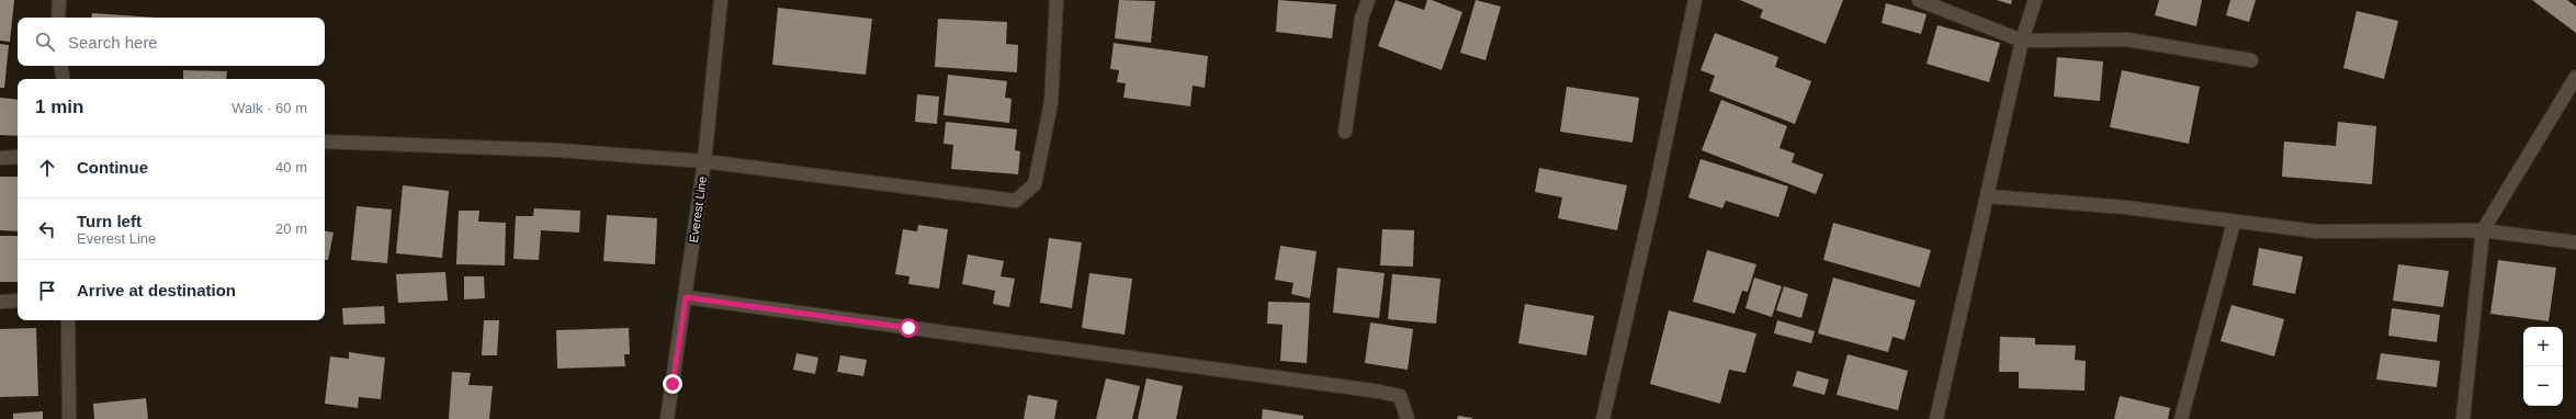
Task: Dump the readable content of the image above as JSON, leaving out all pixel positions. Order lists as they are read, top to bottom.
{
  "streets": {
    "street": ["Everest Line"]
  },
  "page": {
    "search": "Search here",
    "heading": ["1 min", "Walk · 60 m"],
    "list": [
      ["Continue", "40 m"],
      ["Turn left", "Everest Line", "20 m"],
      "Arrive at destination"
    ],
    "map_buttons": ["+", "−"]
  }
}
